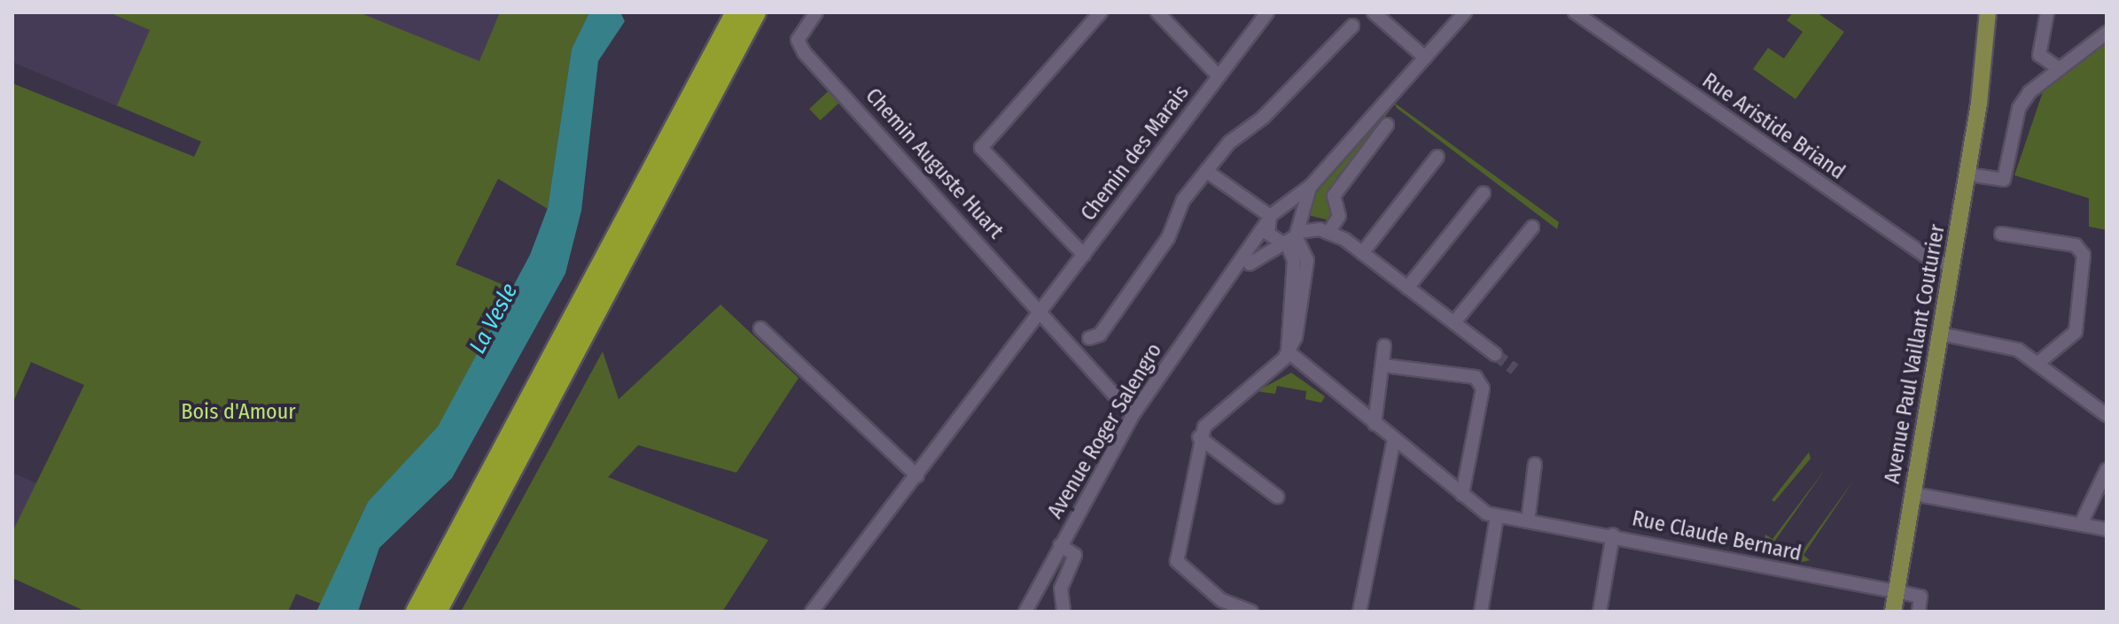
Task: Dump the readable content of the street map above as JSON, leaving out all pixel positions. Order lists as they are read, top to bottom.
{
  "streets": {
    "main road": ["Avenue Paul Vaillant Couturier"],
    "street": [
      "Rue Aristide Briand",
      "Chemin des Marais",
      "Chemin Auguste Huart",
      "Avenue Roger Salengro",
      "Rue Claude Bernard"
    ]
  },
  "crossings": [
    ["Rue Aristide Briand", "Avenue Paul Vaillant Couturier"],
    ["Chemin des Marais", "Chemin Auguste Huart"],
    ["Chemin Auguste Huart", "Avenue Roger Salengro"],
    ["Avenue Paul Vaillant Couturier", "Rue Claude Bernard"]
  ],
  "water": ["La Vesle"],
  "parks": ["Bois d'Amour"]
}
